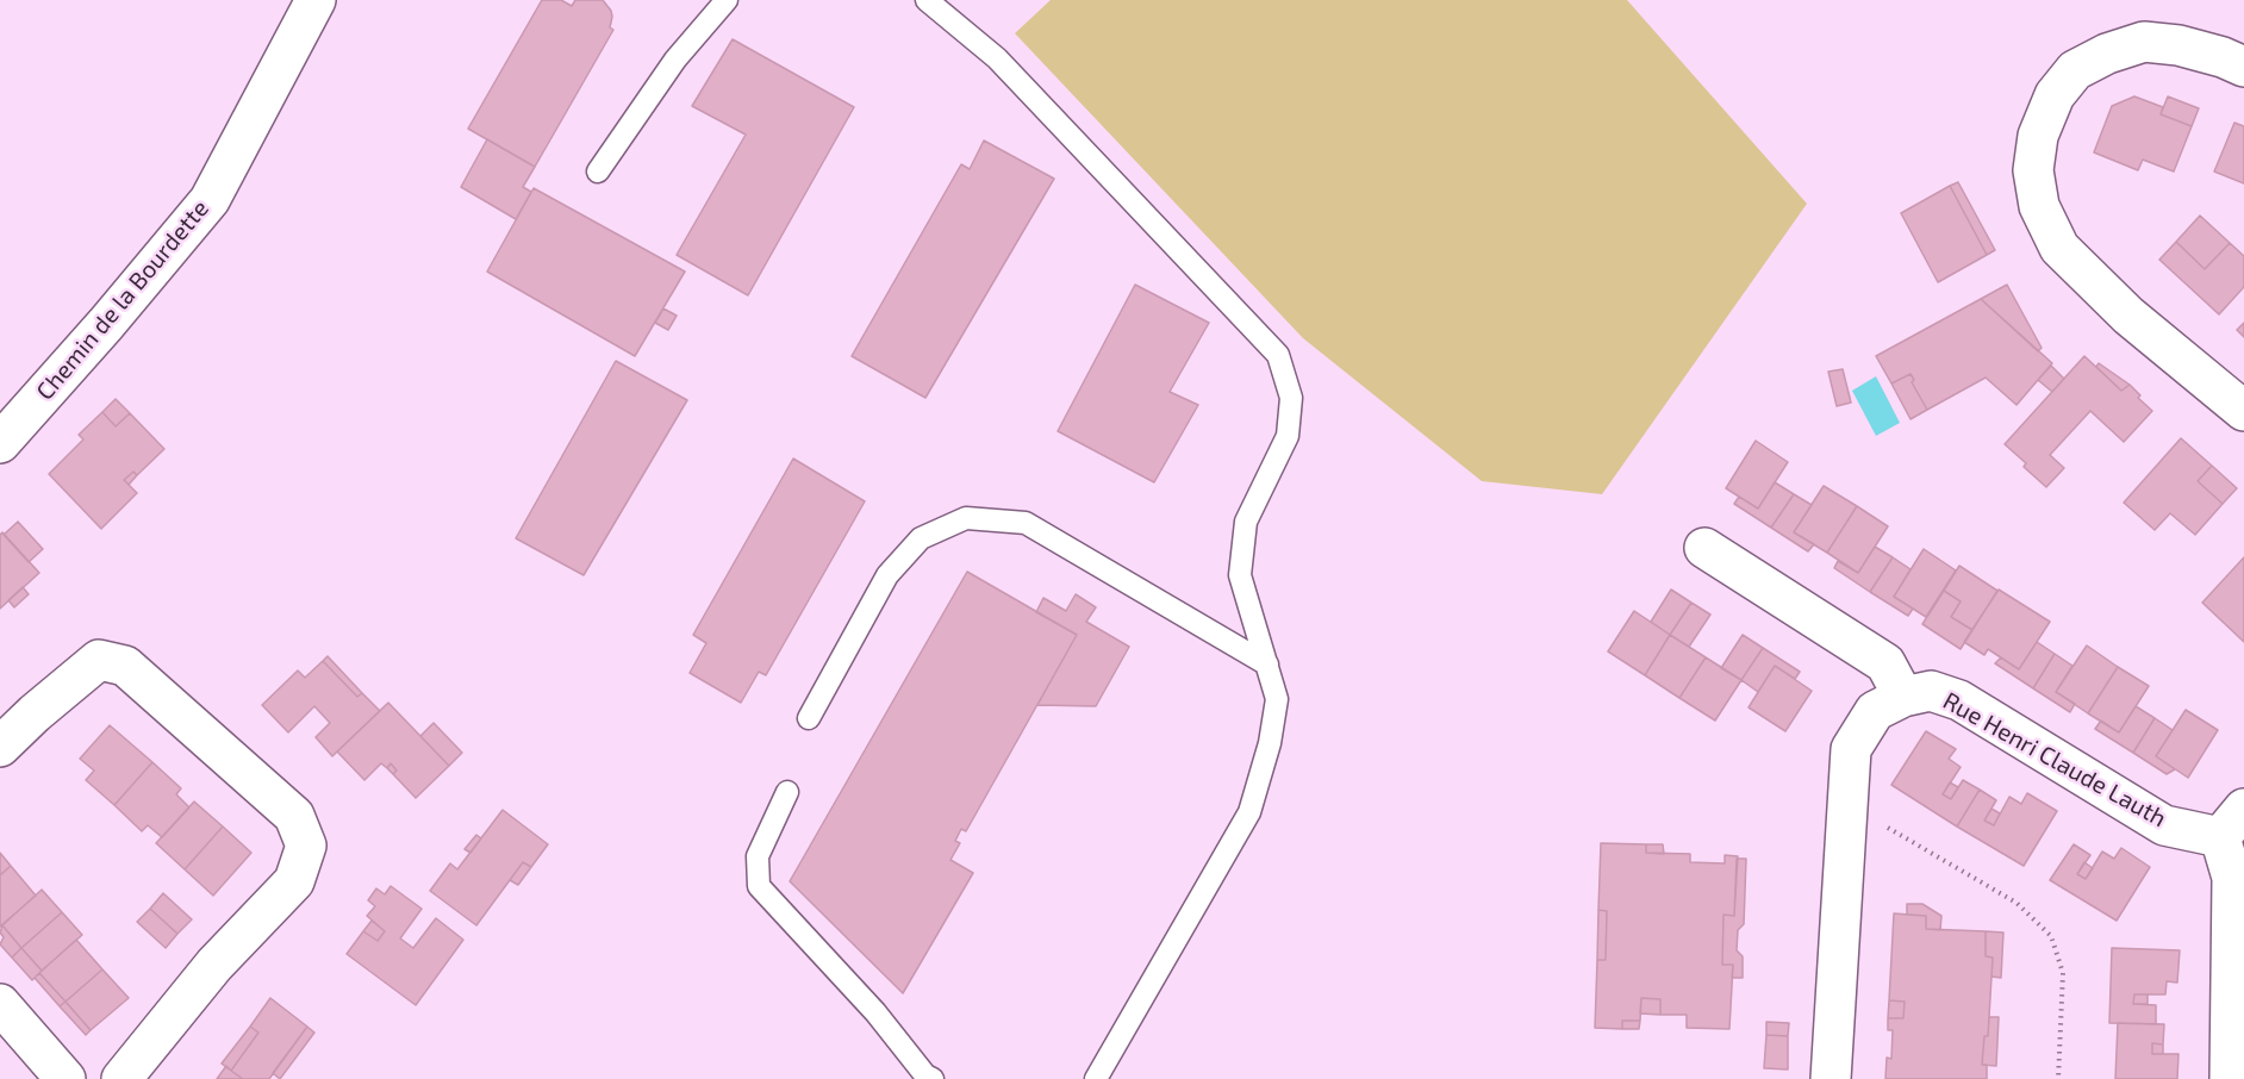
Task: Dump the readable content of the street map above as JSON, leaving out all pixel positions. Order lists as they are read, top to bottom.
{
  "streets": {
    "street": ["Chemin de la Bourdette", "Rue Henri Claude Lauth"]
  }
}
